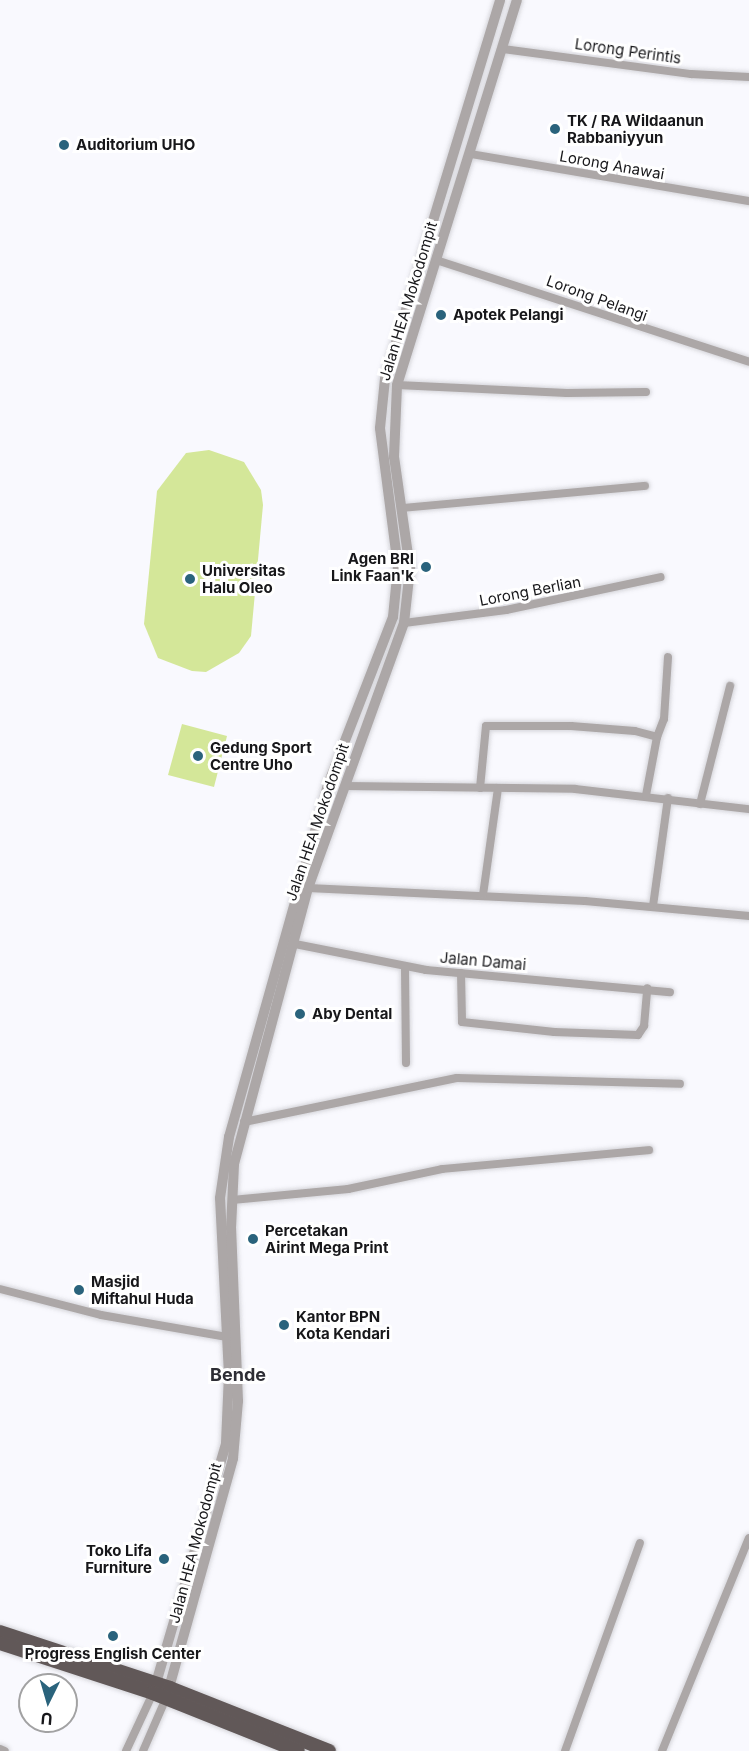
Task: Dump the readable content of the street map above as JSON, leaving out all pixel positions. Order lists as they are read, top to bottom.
{
  "streets": {
    "street": [
      "Lorong Perintis",
      "Lorong Anawai",
      "Lorong Pelangi",
      "Jalan HEA Mokodompit",
      "Lorong Berlian",
      "Jalan Damai"
    ]
  },
  "crossings": [
    ["Lorong Perintis", "Jalan HEA Mokodompit"],
    ["Lorong Anawai", "Jalan HEA Mokodompit"],
    ["Lorong Pelangi", "Jalan HEA Mokodompit"],
    ["Jalan HEA Mokodompit", "Lorong Berlian"],
    ["Jalan HEA Mokodompit", "Jalan Damai"]
  ],
  "districts": ["Bende"],
  "places": [
    "TK / RA Wildaanun Rabbaniyyun",
    "Auditorium UHO",
    "Apotek Pelangi",
    "Agen BRI Link Faan'k",
    "Universitas Halu Oleo",
    "Gedung Sport Centre Uho",
    "Aby Dental",
    "Percetakan Airint Mega Print",
    "Masjid Miftahul Huda",
    "Kantor BPN Kota Kendari",
    "Toko Lifa Furniture",
    "Progress English Center"
  ],
  "north": "bottom"
}
